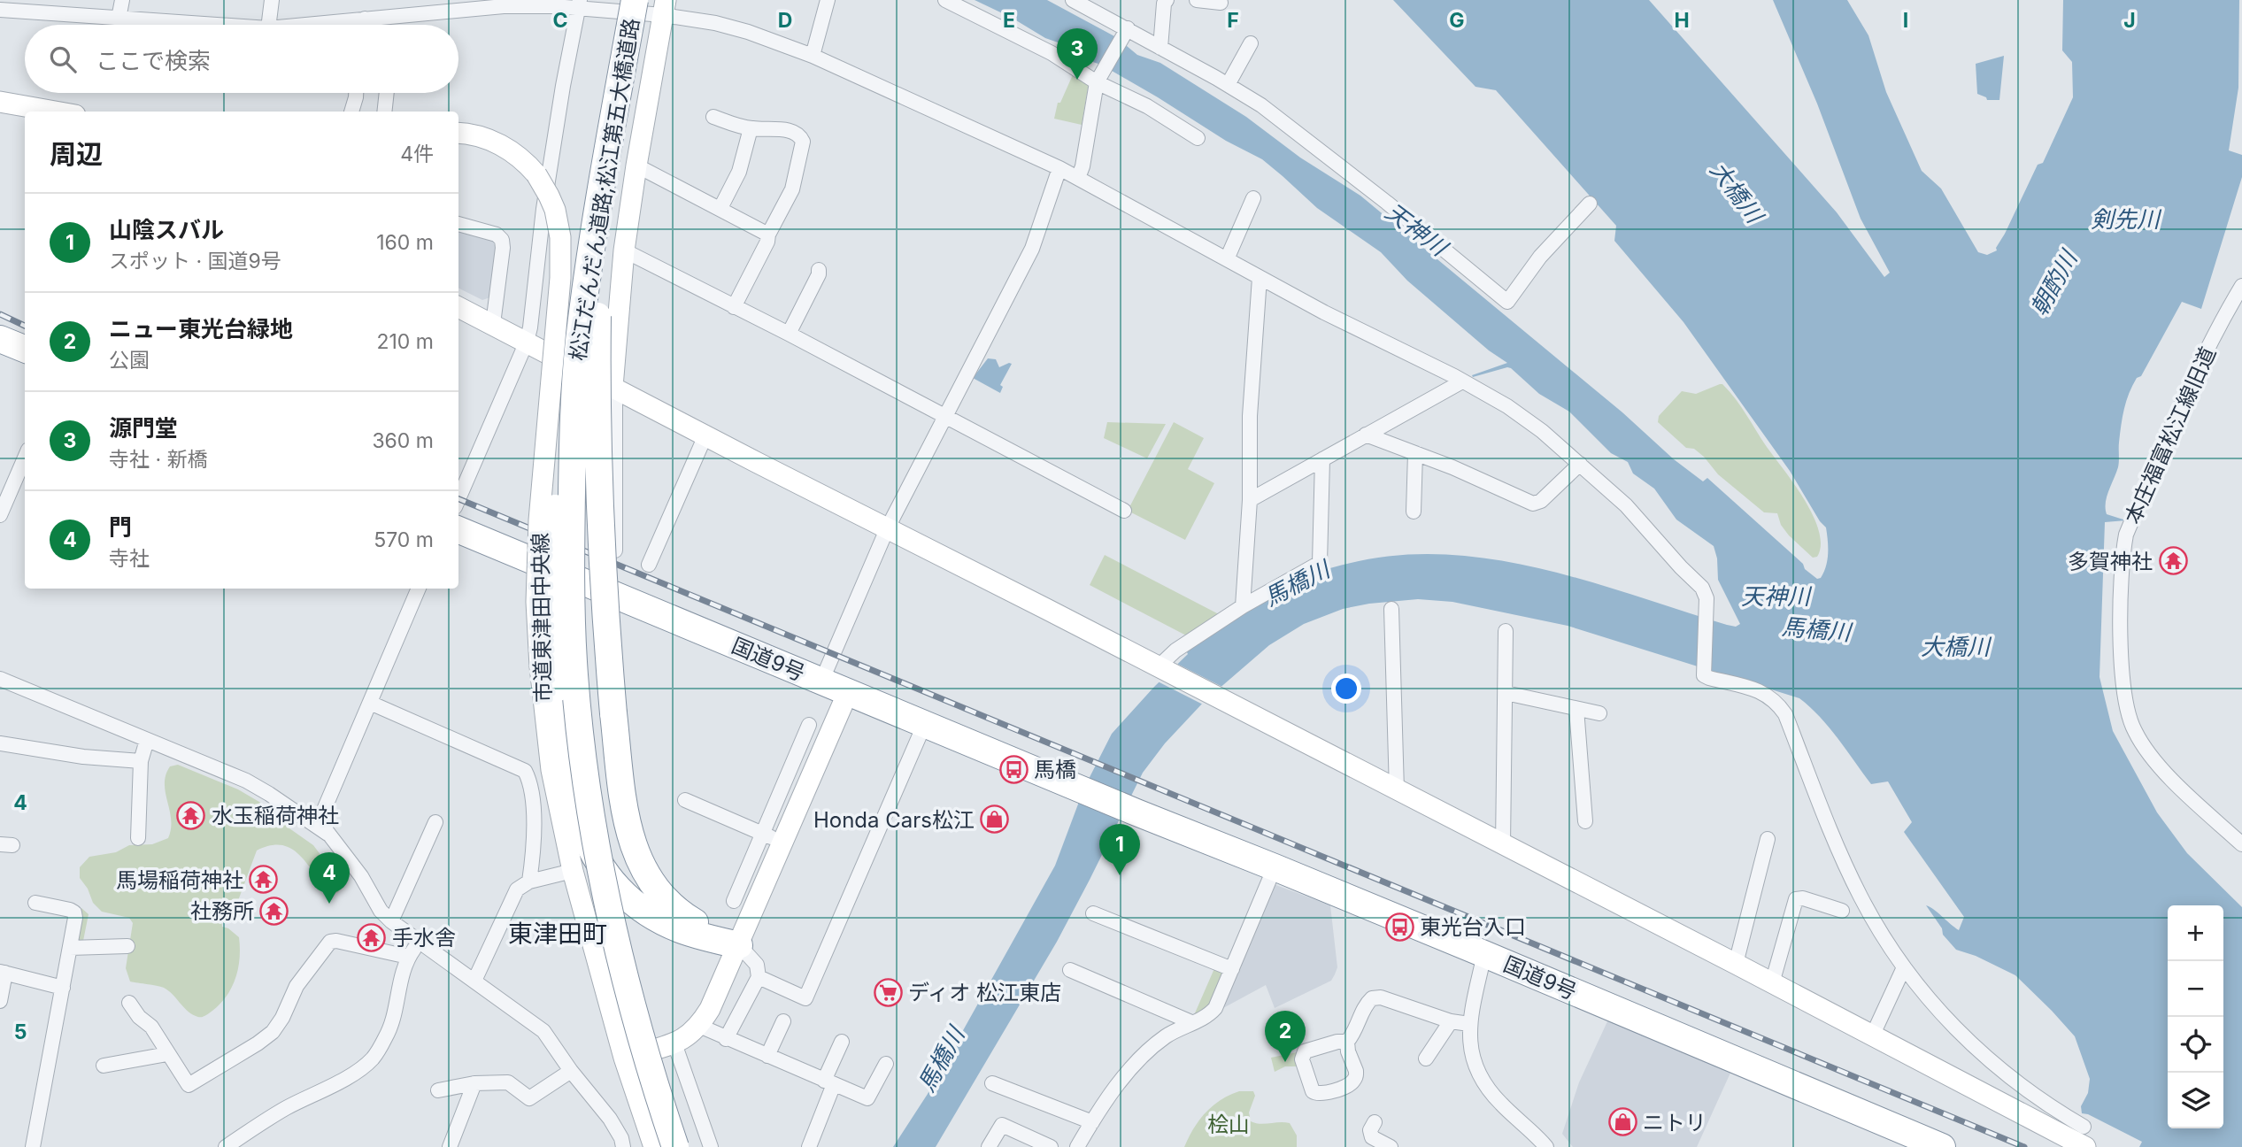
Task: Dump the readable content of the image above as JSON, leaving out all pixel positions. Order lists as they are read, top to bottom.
{
  "streets": {
    "highway": ["松江だんだん道路;松江第五大橋道路", "国道9号"],
    "street": ["本庄福富松江線旧道", "市道東津田中央線"]
  },
  "districts": ["東津田町"],
  "water": [
    "大橋川",
    "剣先川",
    "天神川",
    "朝酌川",
    "馬橋川"
  ],
  "parks": ["桧山"],
  "places": {
    "temple": [
      "多賀神社",
      "水玉稲荷神社",
      "馬場稲荷神社",
      "社務所",
      "手水舎"
    ],
    "bus stop": ["馬橋", "東光台入口"],
    "shop": ["Honda Cars松江", "ニトリ"],
    "supermarket": ["ディオ 松江東店"]
  },
  "page": {
    "search": "ここで検索",
    "pins": [
      "3",
      "1",
      "4",
      "2"
    ],
    "heading": ["周辺", "4件"],
    "list": [
      {
        "mark": "1",
        "name": "山陰スバル",
        "note": "スポット · 国道9号",
        "value": "160 m"
      },
      {
        "mark": "2",
        "name": "ニュー東光台緑地",
        "note": "公園",
        "value": "210 m"
      },
      {
        "mark": "3",
        "name": "源門堂",
        "note": "寺社 · 新橋",
        "value": "360 m"
      },
      {
        "mark": "4",
        "name": "門",
        "note": "寺社",
        "value": "570 m"
      }
    ],
    "map_buttons": ["+", "−"]
  },
  "grid": {
    "columns": [
      "C",
      "D",
      "E",
      "F",
      "G",
      "H",
      "I",
      "J"
    ],
    "rows": ["4", "5"]
  }
}
